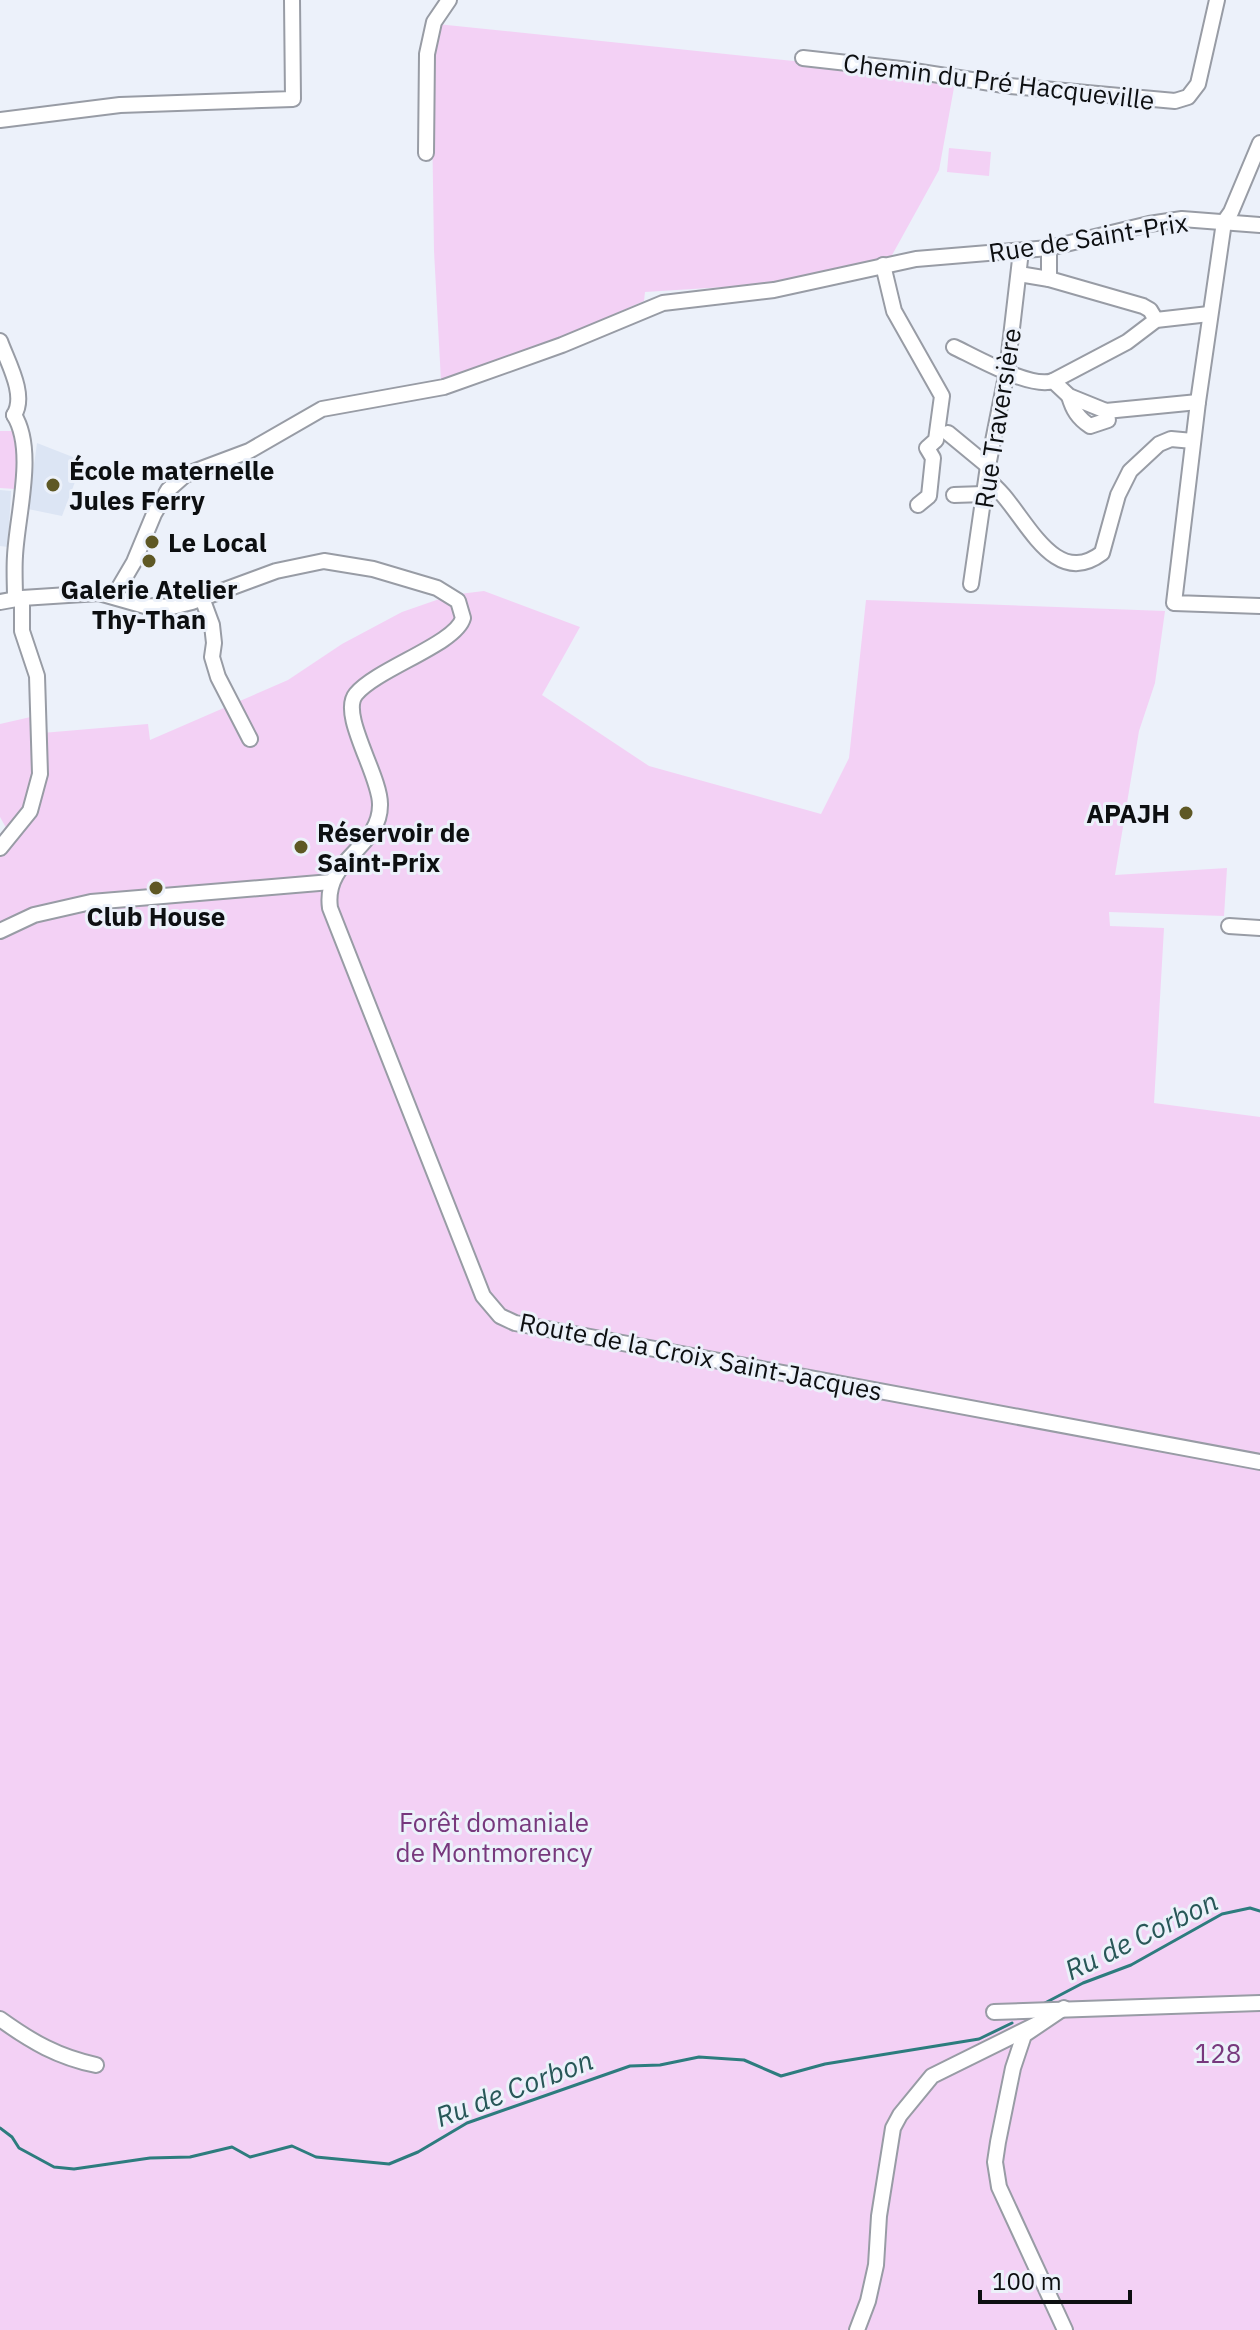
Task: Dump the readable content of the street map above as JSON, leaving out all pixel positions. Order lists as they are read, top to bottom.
{
  "streets": {
    "street": [
      "Chemin du Pré Hacqueville",
      "Rue de Saint-Prix",
      "Rue Traversière",
      "Route de la Croix Saint-Jacques"
    ]
  },
  "crossings": [
    ["Rue de Saint-Prix", "Rue Traversière"]
  ],
  "water": ["Ru de Corbon"],
  "parks": ["Forêt domaniale de Montmorency", "128"],
  "places": [
    "École maternelle Jules Ferry",
    "Le Local",
    "Galerie Atelier Thy-Than",
    "APAJH",
    "Réservoir de Saint-Prix",
    "Club House"
  ],
  "scale_bar": "100 m"
}
